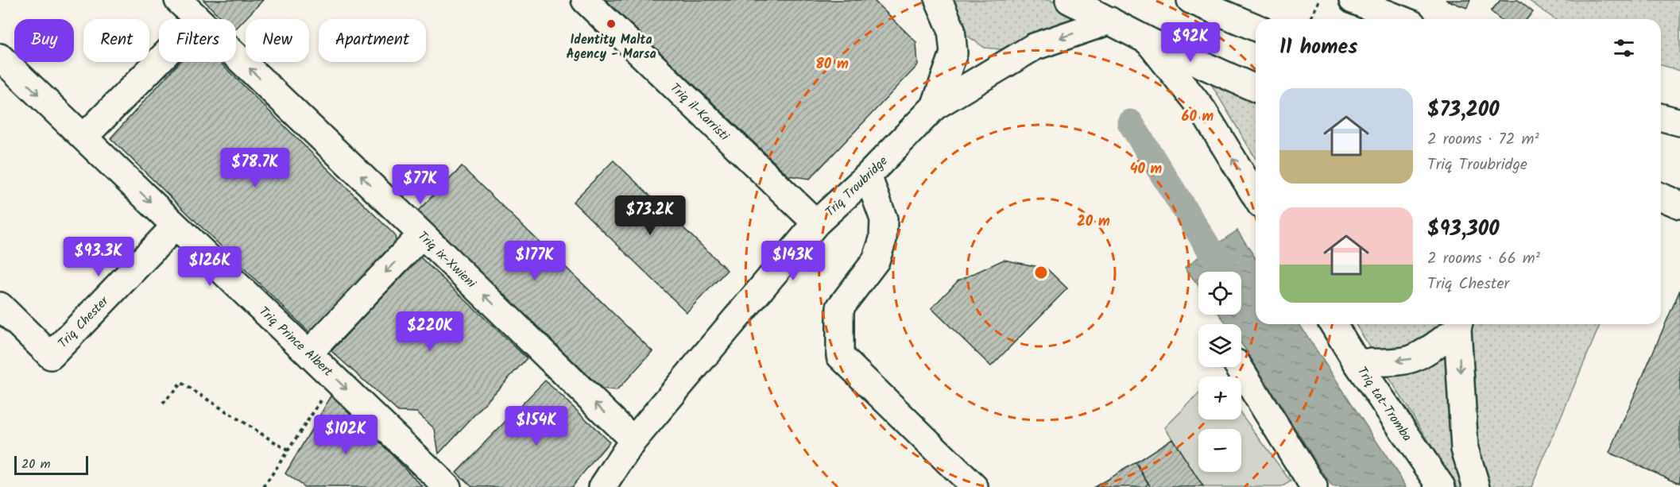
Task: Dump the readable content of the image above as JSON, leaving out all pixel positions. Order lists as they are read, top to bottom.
{
  "streets": {
    "main road": [
      "Triq il-Karristi",
      "Triq Troubridge",
      "Triq ix-Xwieni",
      "Triq Chester",
      "Triq Prince Albert",
      "Triq tat-Tromba"
    ]
  },
  "crossings": [
    ["Triq il-Karristi", "Triq Troubridge"],
    ["Triq Troubridge", "Triq ix-Xwieni"],
    ["Triq Chester", "Triq Prince Albert"]
  ],
  "one_way": ["Triq ix-Xwieni", "Triq Prince Albert"],
  "places": ["Identity Malta Agency - Marsa"],
  "scale_bar": "20 m",
  "page": {
    "chip": [
      "Buy",
      "Rent",
      "Filters",
      "New",
      "Apartment"
    ],
    "heading": "11 homes",
    "price": [
      "$92K",
      "$78.7K",
      "$77K",
      "$73.2K",
      "$93.3K",
      "$177K",
      "$143K",
      "$126K",
      "$220K",
      "$154K",
      "$102K"
    ],
    "list": [
      {
        "name": "$73,200",
        "note": "2 rooms · 72 m² · Triq Troubridge"
      },
      {
        "name": "$93,300",
        "note": "2 rooms · 66 m² · Triq Chester"
      }
    ],
    "map_buttons": ["+", "−"],
    "scale": "20 m"
  },
  "rings": [
    "80 m",
    "60 m",
    "40 m",
    "20 m"
  ]
}
